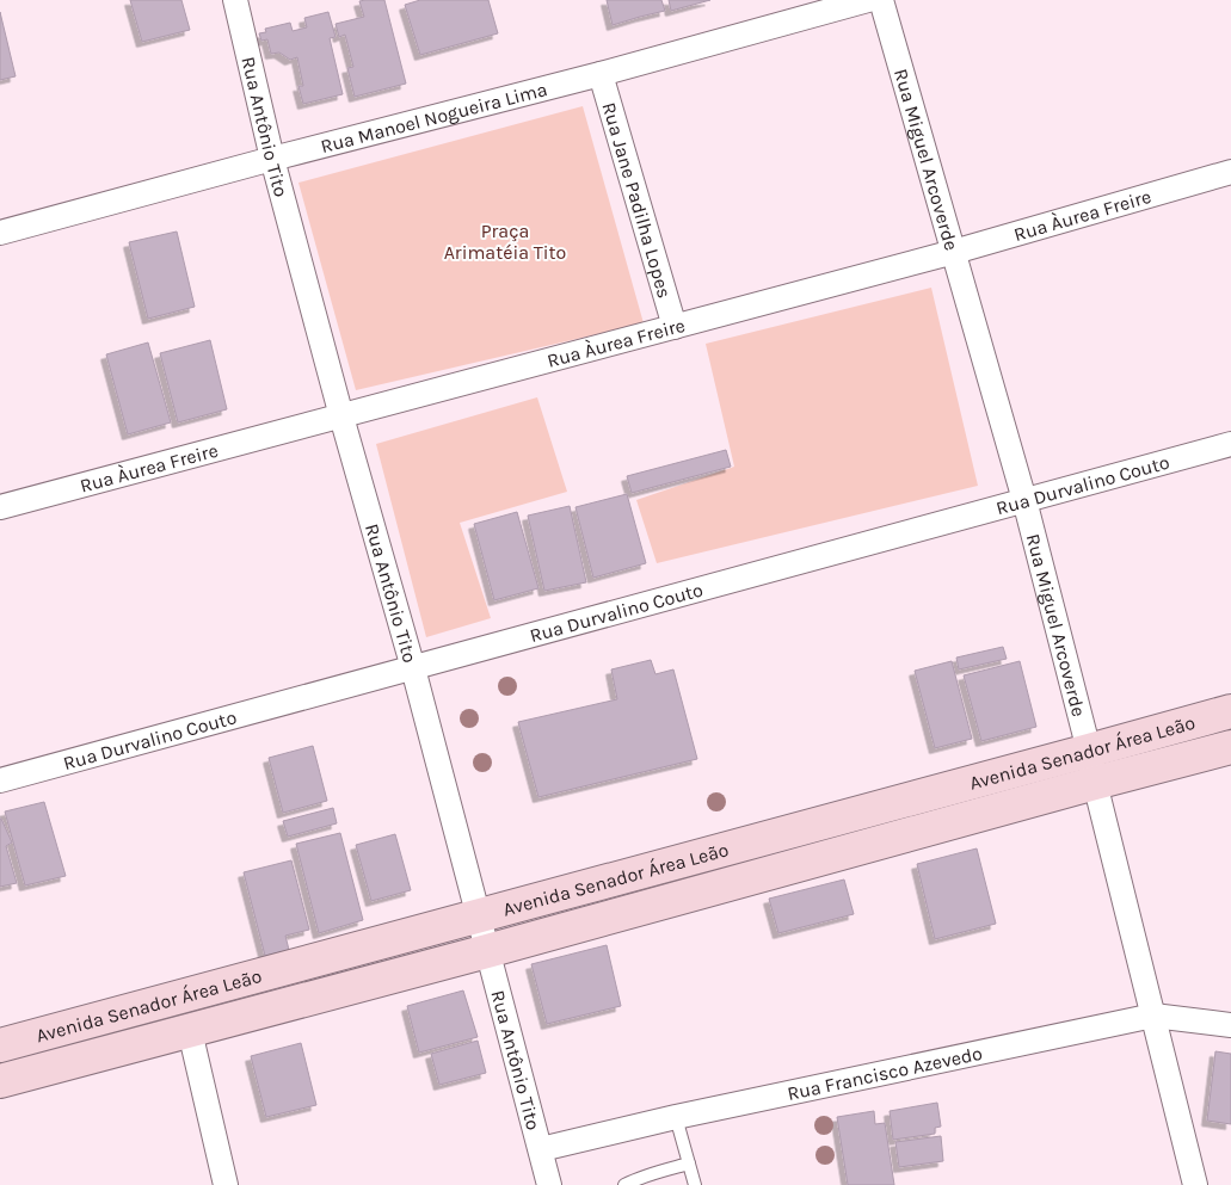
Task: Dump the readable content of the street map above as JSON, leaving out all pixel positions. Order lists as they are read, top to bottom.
{
  "streets": {
    "street": [
      "Rua Manoel Nogueira Lima",
      "Rua Antônio Tito",
      "Rua Miguel Arcoverde",
      "Rua Jane Padilha Lopes",
      "Rua Àurea Freire",
      "Rua Durvalino Couto",
      "Avenida Senador Área Leão",
      "Rua Francisco Azevedo"
    ]
  },
  "crossings": [
    ["Rua Manoel Nogueira Lima", "Rua Antônio Tito"],
    ["Rua Manoel Nogueira Lima", "Rua Jane Padilha Lopes"],
    ["Rua Antônio Tito", "Rua Àurea Freire"],
    ["Rua Antônio Tito", "Rua Durvalino Couto"],
    ["Rua Antônio Tito", "Avenida Senador Área Leão"],
    ["Rua Antônio Tito", "Rua Francisco Azevedo"],
    ["Rua Miguel Arcoverde", "Rua Àurea Freire"],
    ["Rua Miguel Arcoverde", "Rua Durvalino Couto"],
    ["Rua Miguel Arcoverde", "Avenida Senador Área Leão"],
    ["Rua Miguel Arcoverde", "Rua Francisco Azevedo"],
    ["Rua Jane Padilha Lopes", "Rua Àurea Freire"]
  ],
  "parks": ["Praça Arimatéia Tito"]
}
